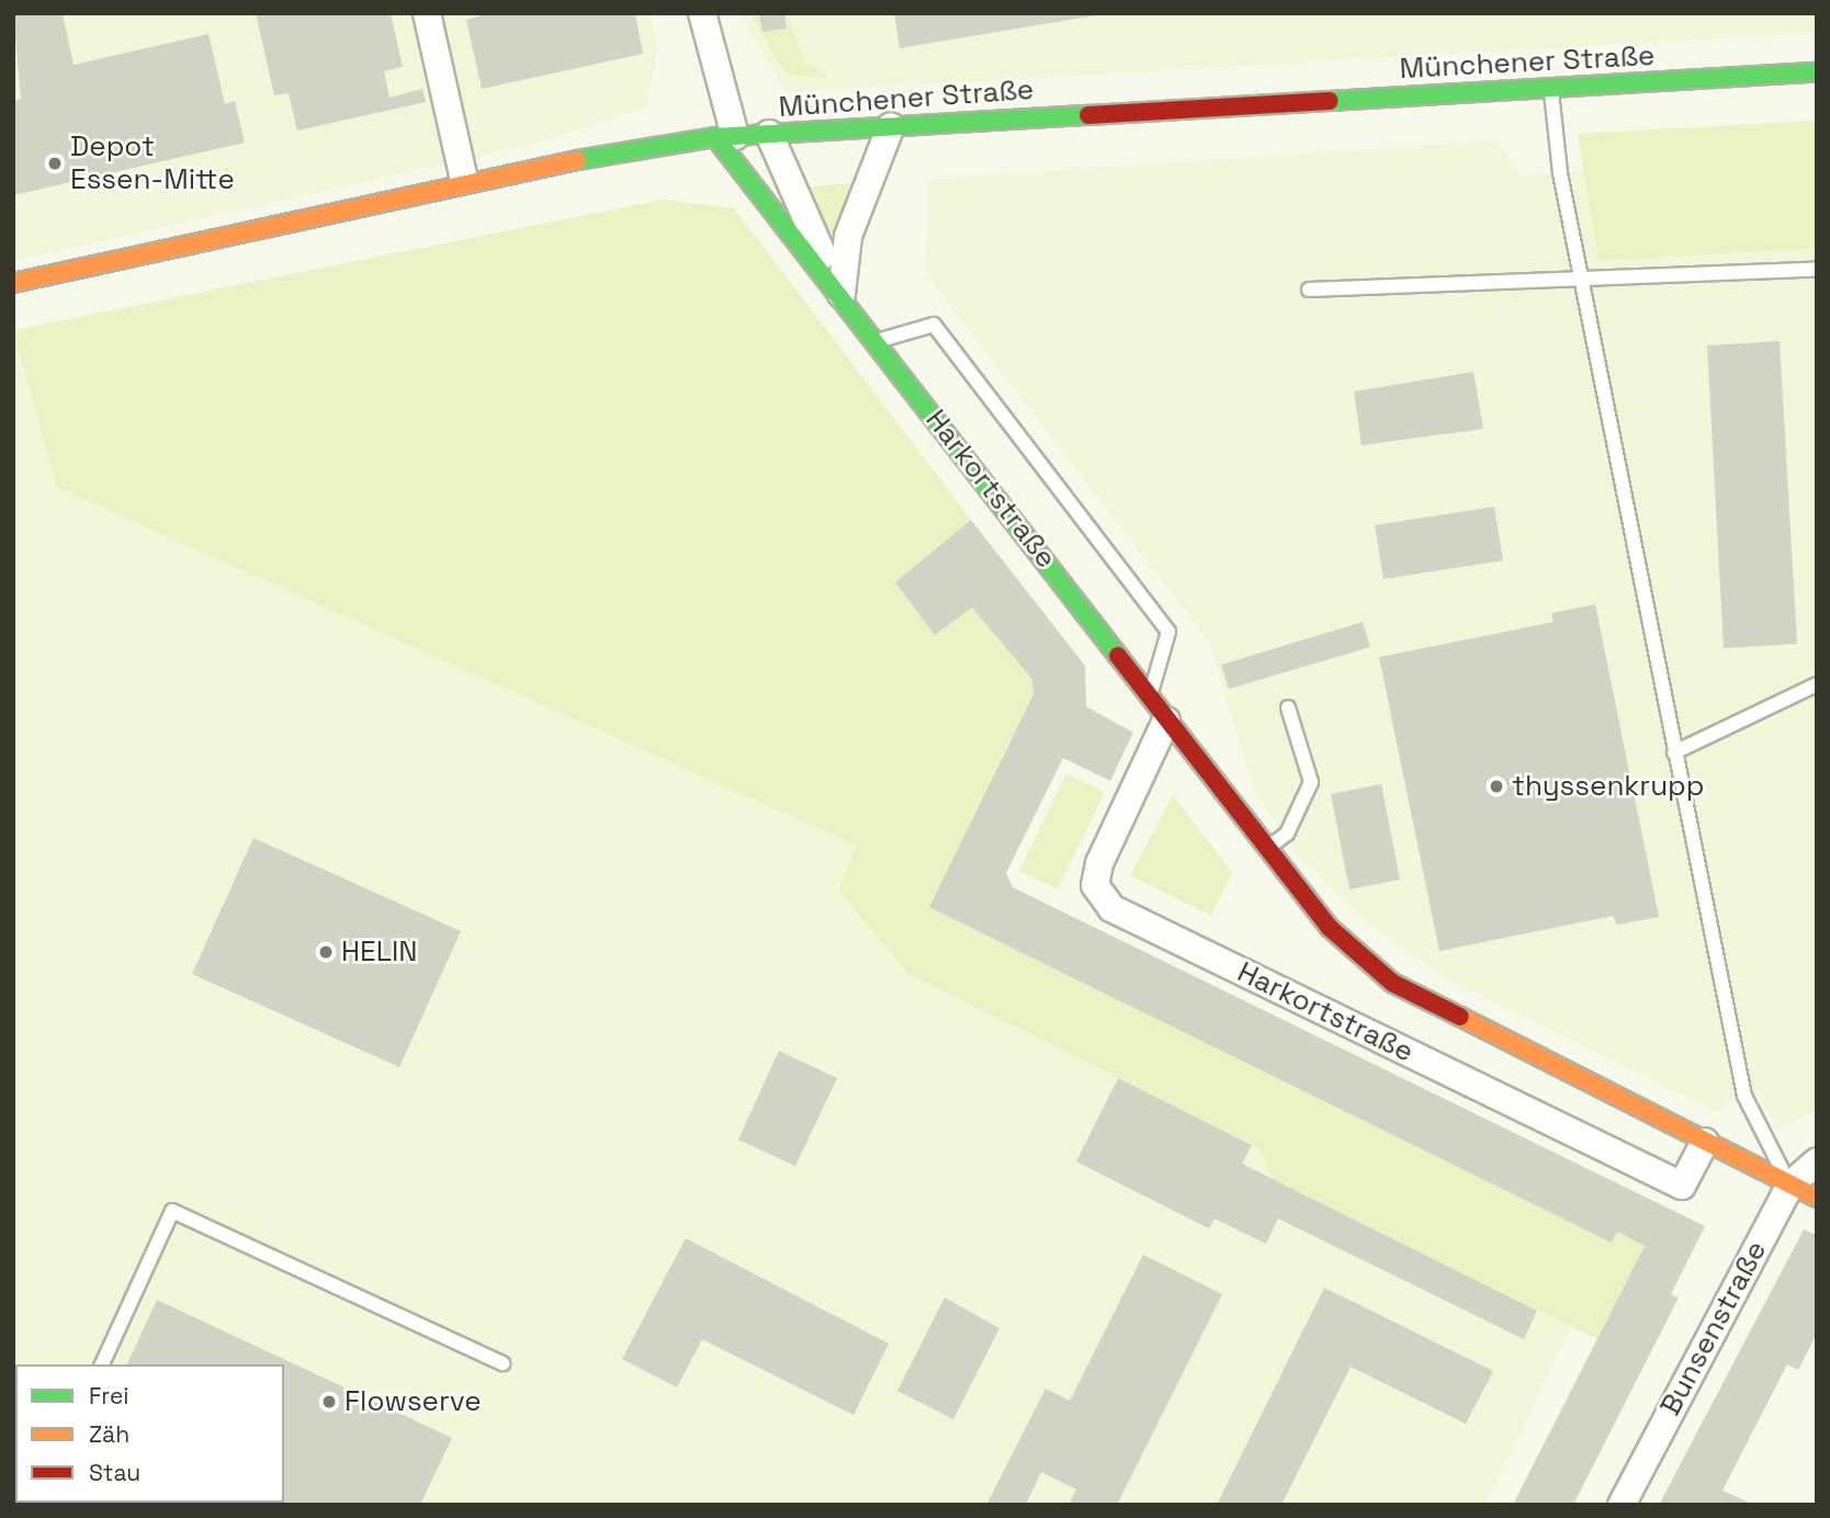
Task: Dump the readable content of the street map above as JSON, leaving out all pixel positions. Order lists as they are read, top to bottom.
{
  "streets": {
    "street": ["Münchener Straße", "Harkortstraße", "Bunsenstraße"]
  },
  "crossings": [
    ["Münchener Straße", "Harkortstraße"],
    ["Harkortstraße", "Bunsenstraße"]
  ],
  "places": [
    "Depot Essen-Mitte",
    "thyssenkrupp",
    "HELIN",
    "Flowserve"
  ],
  "legend": ["Frei", "Zäh", "Stau"]
}
